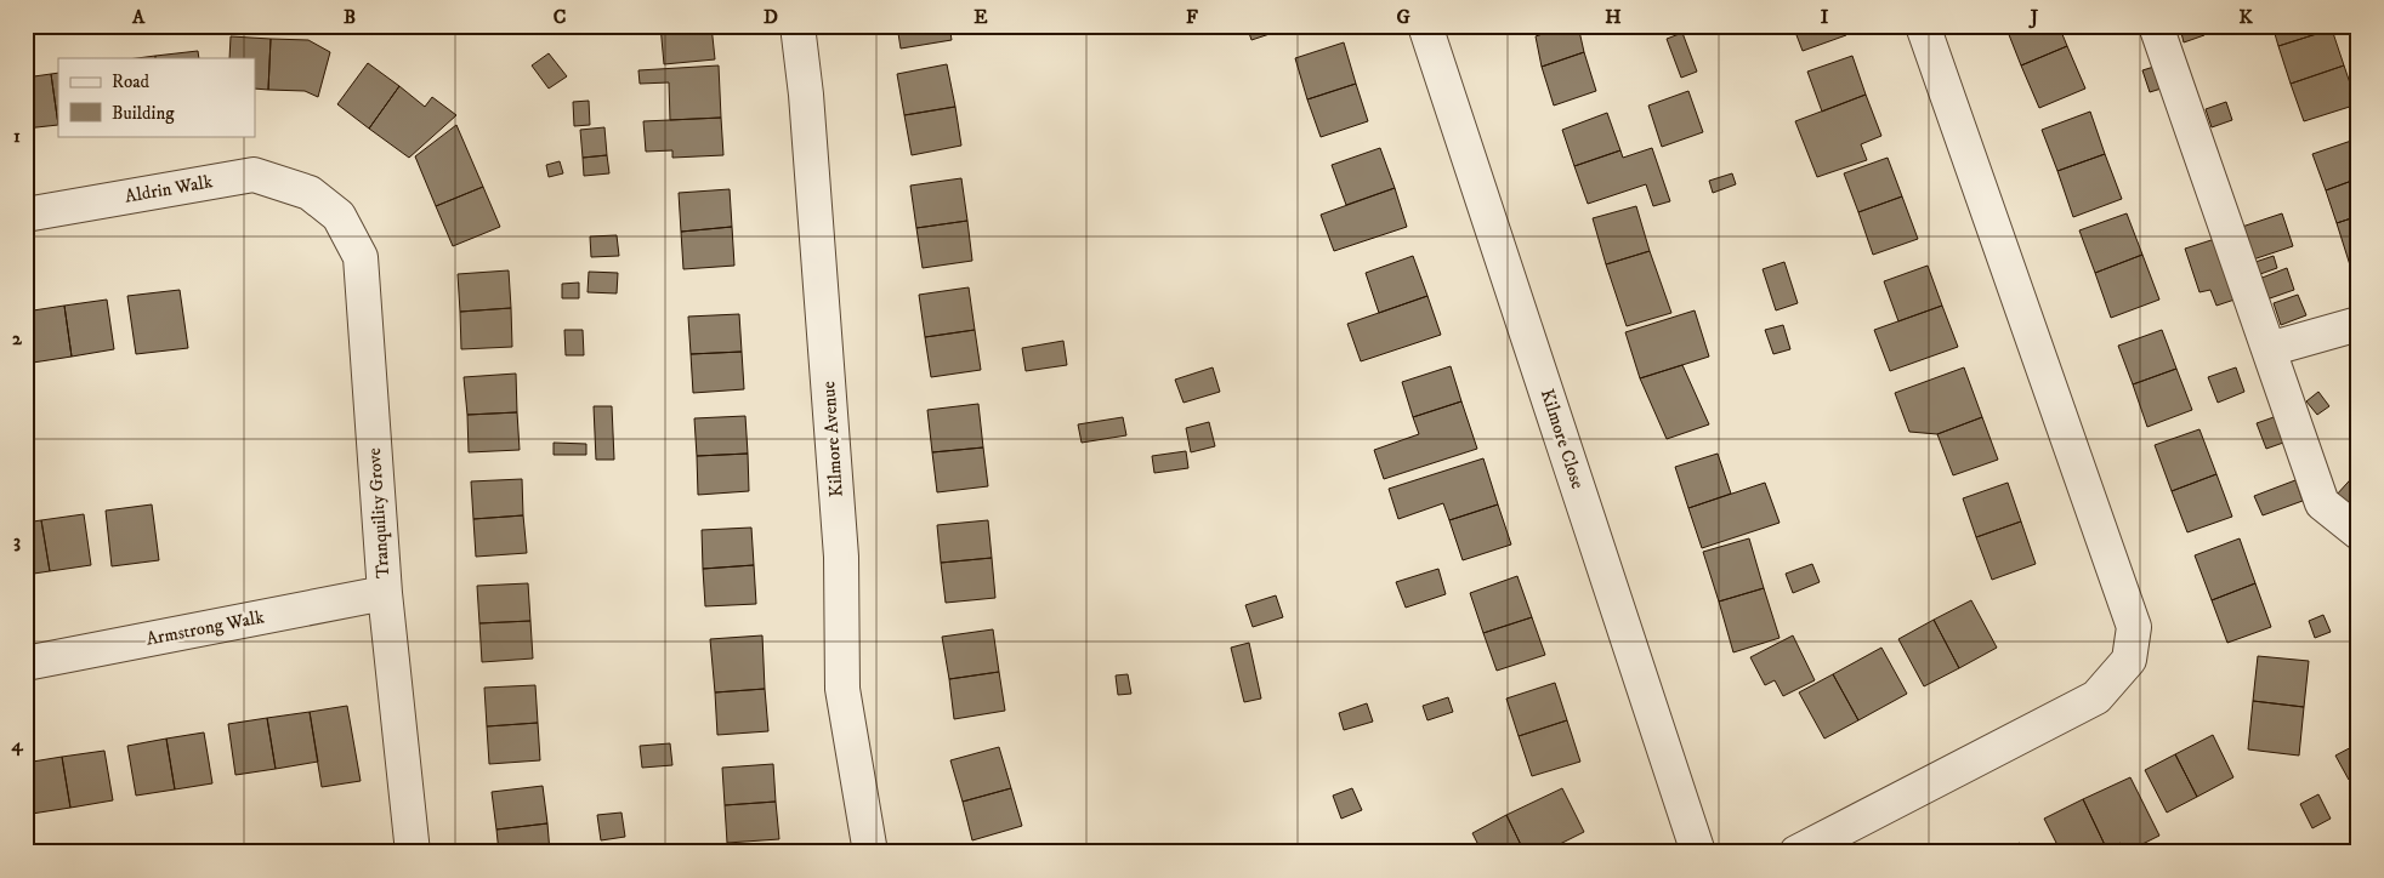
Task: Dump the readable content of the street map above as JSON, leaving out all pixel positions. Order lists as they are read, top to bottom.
{
  "streets": {
    "street": [
      "Aldrin Walk",
      "Kilmore Avenue",
      "Kilmore Close",
      "Tranquility Grove",
      "Armstrong Walk"
    ]
  },
  "crossings": [
    ["Aldrin Walk", "Tranquility Grove"],
    ["Tranquility Grove", "Armstrong Walk"]
  ],
  "legend": ["Road", "Building"],
  "grid": {
    "columns": [
      "A",
      "B",
      "C",
      "D",
      "E",
      "F",
      "G",
      "H",
      "I",
      "J",
      "K"
    ],
    "rows": [
      "1",
      "2",
      "3",
      "4"
    ]
  }
}
